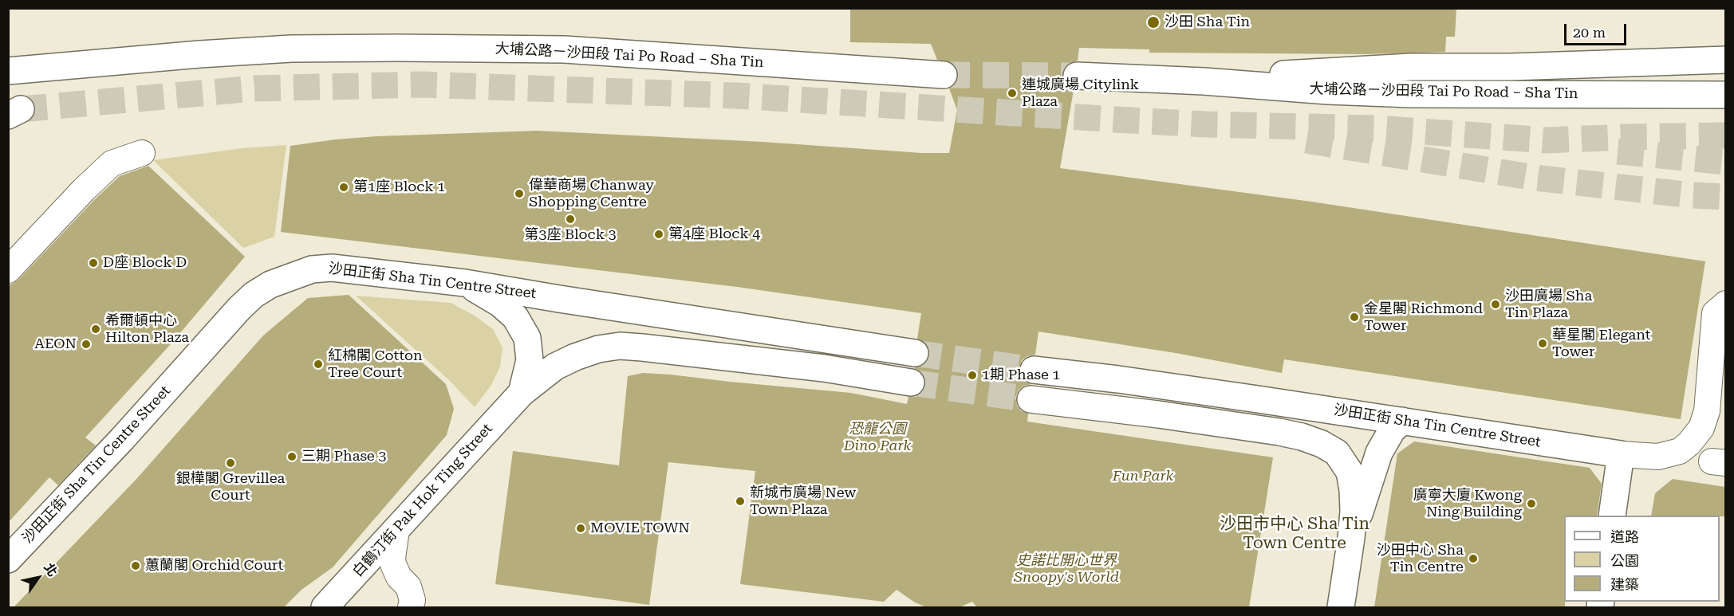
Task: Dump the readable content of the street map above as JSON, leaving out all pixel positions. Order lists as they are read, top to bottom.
{
  "streets": {
    "main road": ["大埔公路－沙田段 Tai Po Road – Sha Tin", "沙田正街 Sha Tin Centre Street", "白鶴汀街 Pak Hok Ting Street"]
  },
  "districts": ["沙田市中心 Sha Tin Town Centre"],
  "parks": ["恐龍公園 Dino Park", "Fun Park", "史諾比開心世界 Snoopy's World"],
  "places": [
    "沙田 Sha Tin",
    "連城廣場 Citylink Plaza",
    "第1座 Block 1",
    "偉華商場 Chanway Shopping Centre",
    "第3座 Block 3",
    "第4座 Block 4",
    "D座 Block D",
    "沙田廣場 Sha Tin Plaza",
    "金星閣 Richmond Tower",
    "希爾頓中心 Hilton Plaza",
    "華星閣 Elegant Tower",
    "AEON",
    "紅棉閣 Cotton Tree Court",
    "1期 Phase 1",
    "三期 Phase 3",
    "銀樺閣 Grevillea Court",
    "新城市廣場 New Town Plaza",
    "廣寧大廈 Kwong Ning Building",
    "MOVIE TOWN",
    "沙田中心 Sha Tin Centre",
    "蕙蘭閣 Orchid Court"
  ],
  "legend": ["道路", "公園", "建築"],
  "scale_bar": "20 m",
  "north": "top right"
}
